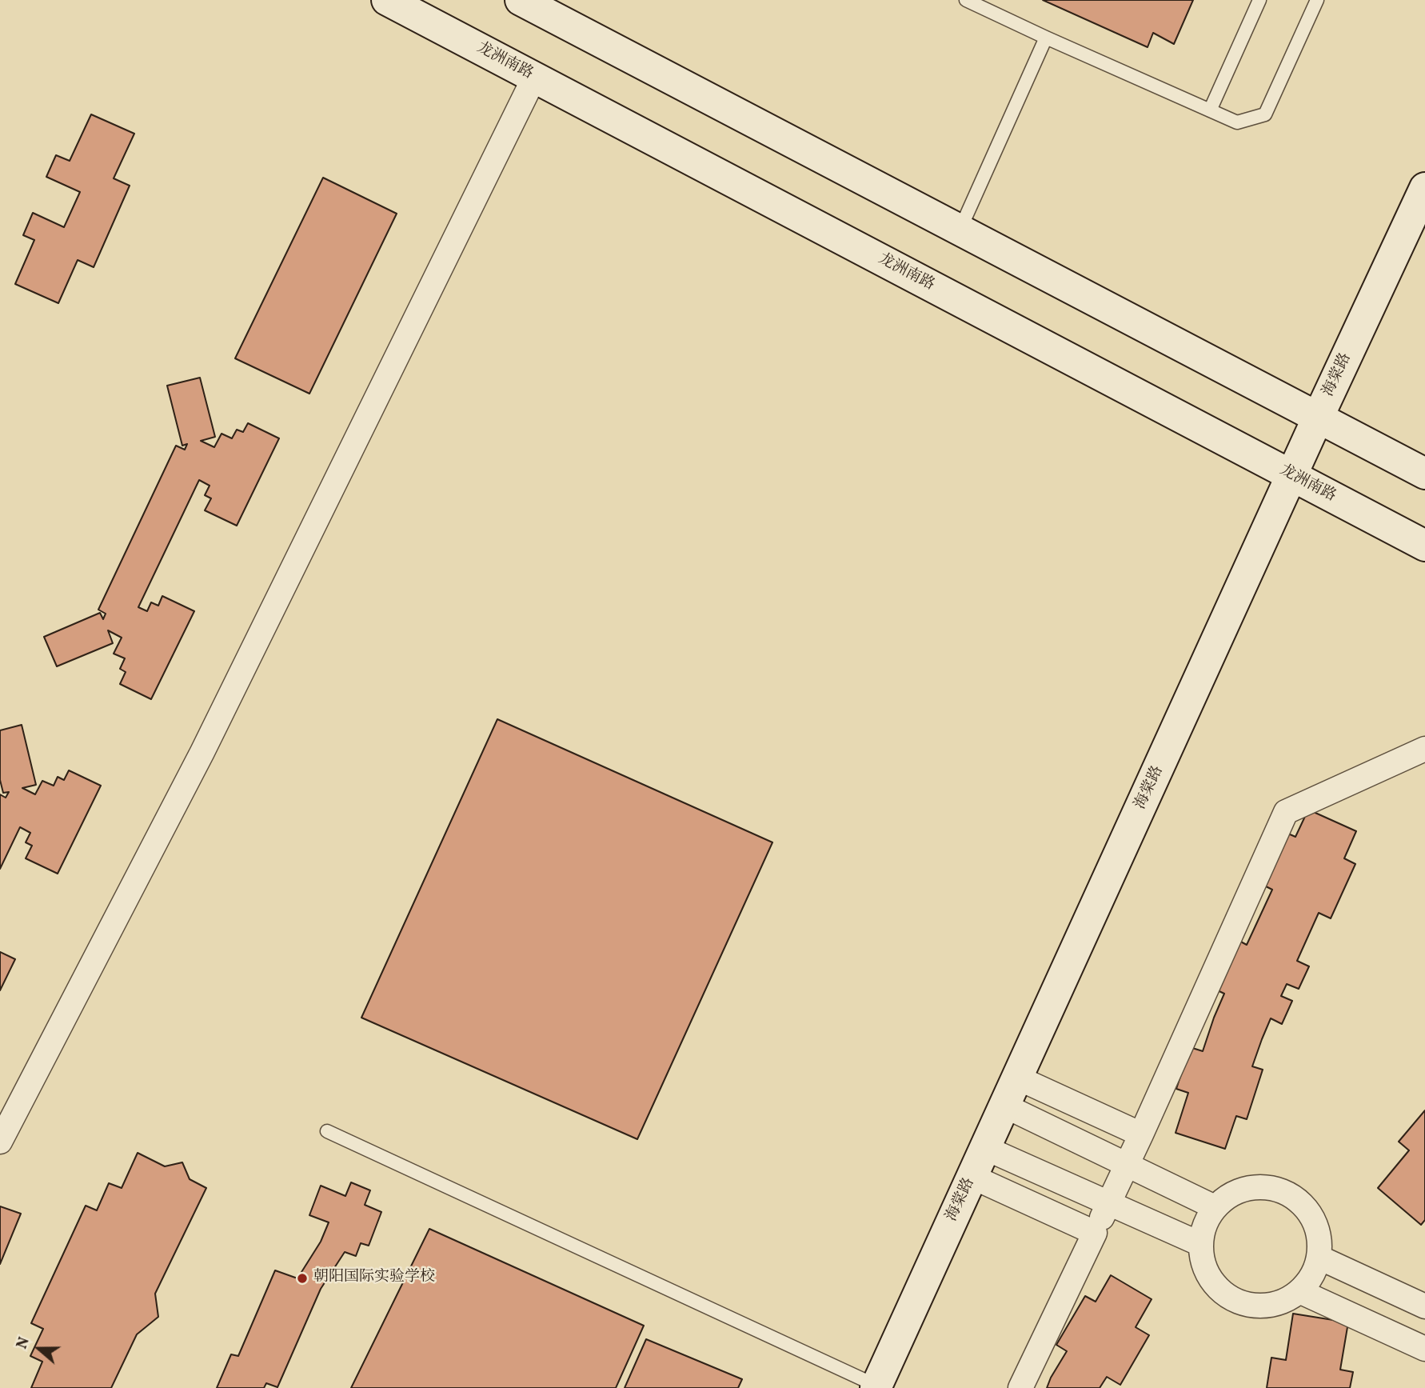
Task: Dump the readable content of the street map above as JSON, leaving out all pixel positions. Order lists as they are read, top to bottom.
{
  "streets": {
    "main road": ["龙洲南路", "海棠路"]
  },
  "crossings": [
    ["龙洲南路", "海棠路"]
  ],
  "places": ["朝阳国际实验学校"],
  "north": "left"
}
